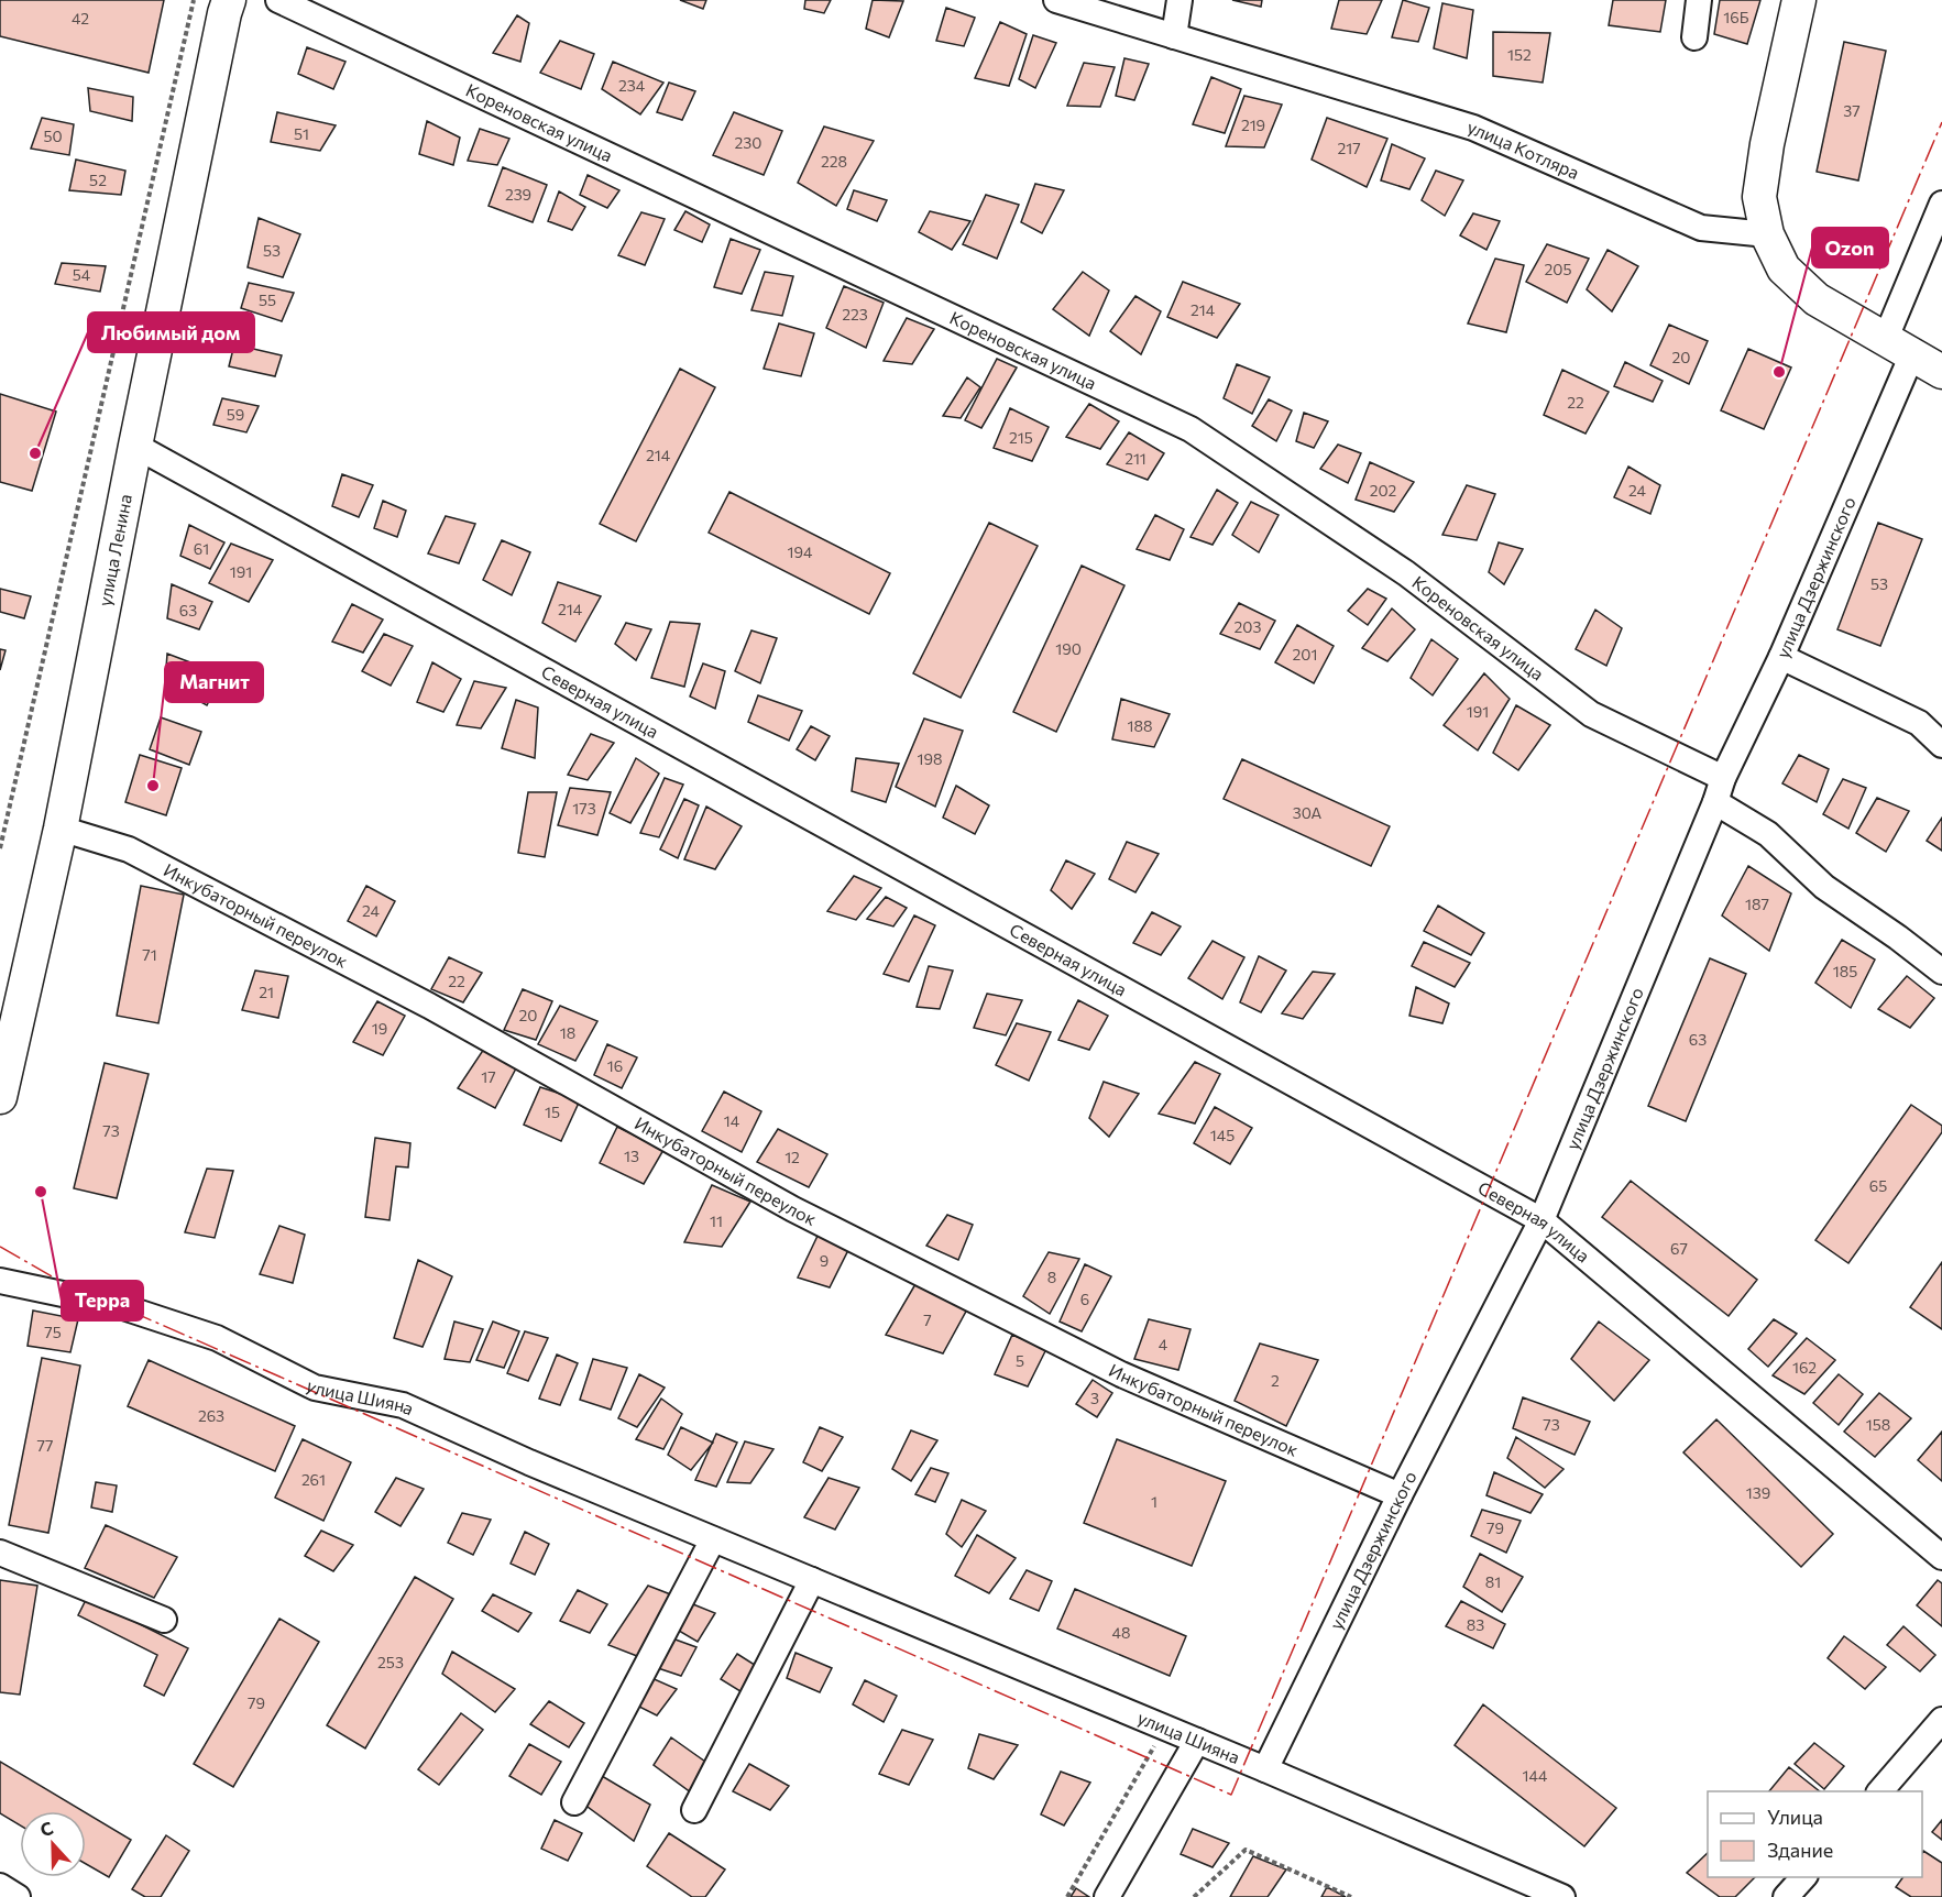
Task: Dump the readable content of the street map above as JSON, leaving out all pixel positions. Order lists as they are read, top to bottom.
{
  "streets": {
    "main road": ["улица Ленина"],
    "street": [
      "Кореновская улица",
      "улица Котляра",
      "улица Дзержинского",
      "Северная улица",
      "Инкубаторный переулок",
      "улица Шияна"
    ]
  },
  "crossings": [
    ["Кореновская улица", "улица Дзержинского"],
    ["улица Ленина", "Северная улица"],
    ["улица Ленина", "Инкубаторный переулок"],
    ["улица Дзержинского", "Северная улица"],
    ["улица Дзержинского", "Инкубаторный переулок"],
    ["улица Дзержинского", "улица Шияна"]
  ],
  "places": [
    "Ozon",
    "Любимый дом",
    "Магнит",
    "Терра"
  ],
  "house_numbers": [
    "16Б",
    "42",
    "152",
    "234",
    "37",
    "219",
    "51",
    "50",
    "230",
    "217",
    "228",
    "52",
    "239",
    "53",
    "205",
    "54",
    "55",
    "214",
    "223",
    "20",
    "22",
    "59",
    "215",
    "214",
    "211",
    "202",
    "24",
    "61",
    "194",
    "191",
    "53",
    "214",
    "63",
    "203",
    "190",
    "201",
    "191",
    "188",
    "198",
    "173",
    "30А",
    "187",
    "24",
    "71",
    "185",
    "22",
    "21",
    "20",
    "19",
    "18",
    "63",
    "16",
    "17",
    "15",
    "14",
    "73",
    "145",
    "13",
    "12",
    "65",
    "11",
    "67",
    "9",
    "8",
    "6",
    "7",
    "75",
    "4",
    "5",
    "162",
    "2",
    "3",
    "263",
    "73",
    "158",
    "77",
    "261",
    "139",
    "1",
    "79",
    "81",
    "83",
    "48",
    "253",
    "79",
    "144"
  ],
  "legend": ["Улица", "Здание"],
  "north": "top"
}
